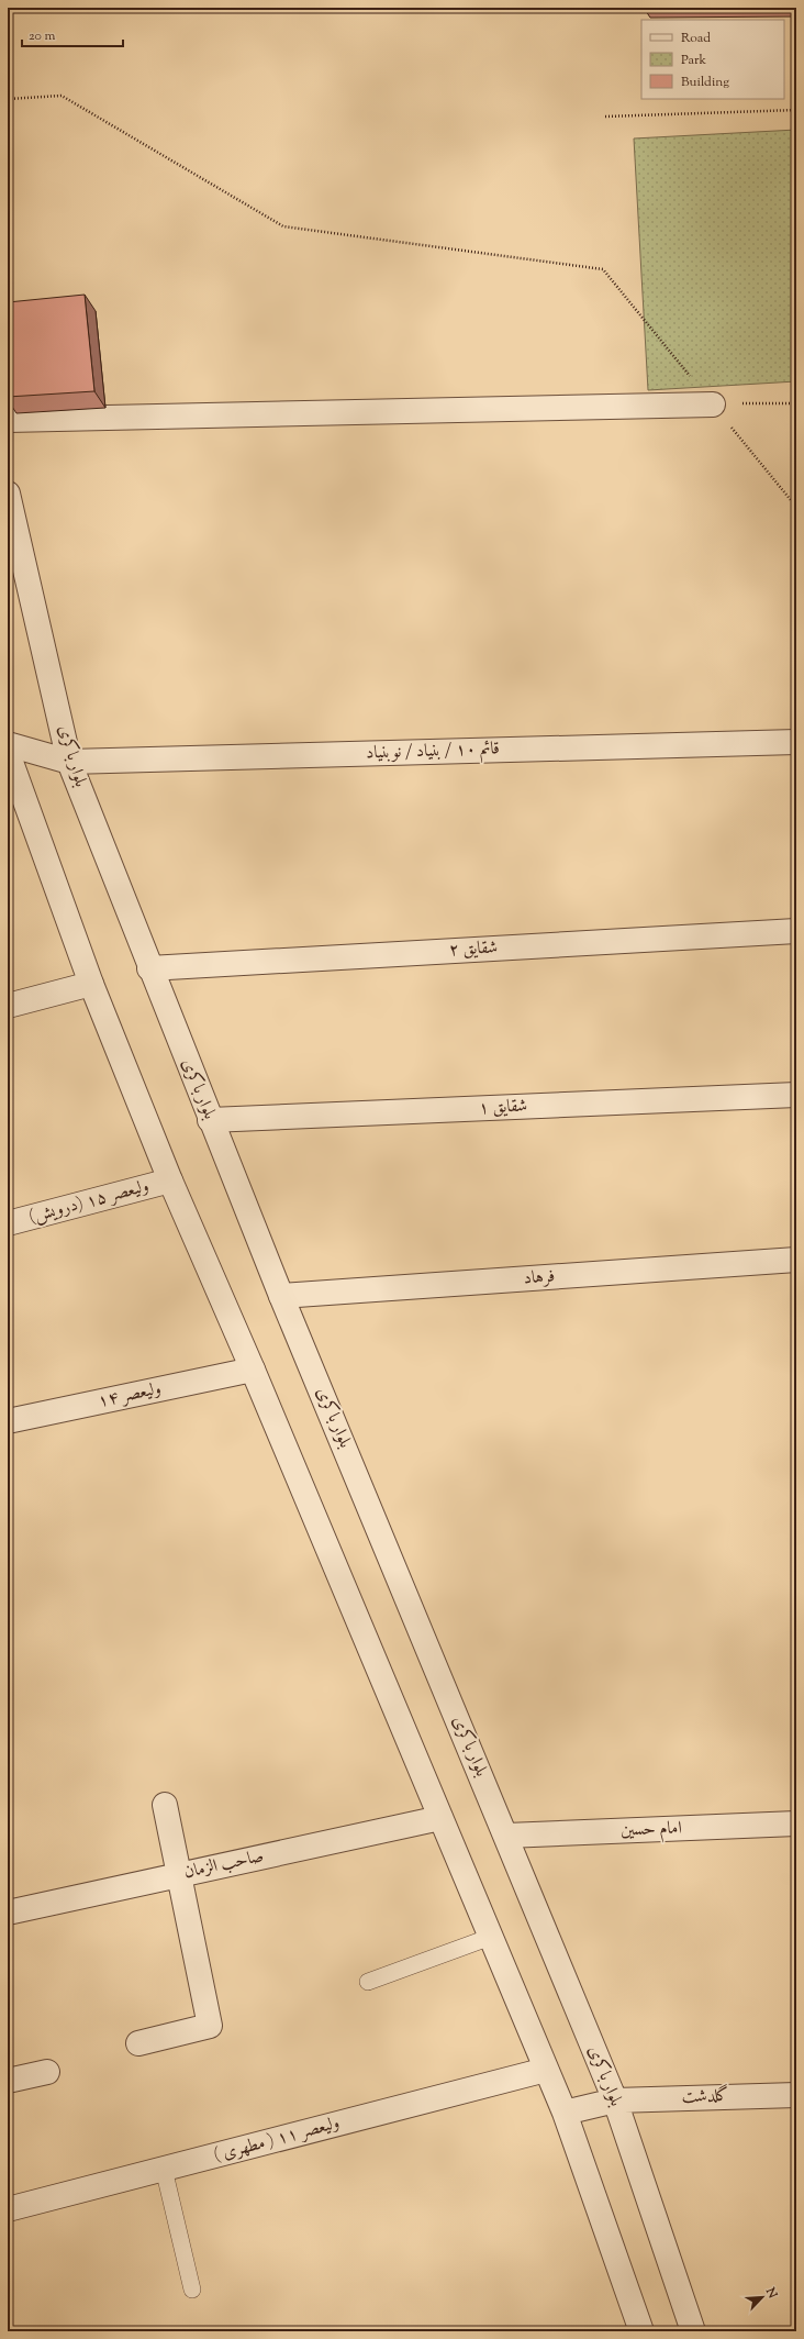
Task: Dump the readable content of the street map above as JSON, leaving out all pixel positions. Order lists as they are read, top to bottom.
{
  "streets": {
    "street": [
      "قائم ۱۰ / بنیاد / نوبنیاد",
      "بلوار باکری",
      "شقایق ۲",
      "شقایق ۱",
      "ولیعصر ۱۵ (درویش)",
      "فرهاد",
      "ولیعصر ۱۴",
      "امام حسین",
      "صاحب الزمان",
      "گلدشت",
      "ولیعصر ۱۱ ( مطهری )"
    ]
  },
  "crossings": [
    ["قائم ۱۰ / بنیاد / نوبنیاد", "بلوار باکری"],
    ["بلوار باکری", "شقایق ۲"],
    ["بلوار باکری", "شقایق ۱"],
    ["بلوار باکری", "فرهاد"],
    ["بلوار باکری", "امام حسین"],
    ["بلوار باکری", "گلدشت"]
  ],
  "legend": ["Road", "Park", "Building"],
  "scale_bar": "20 m",
  "north": "top right"
}
